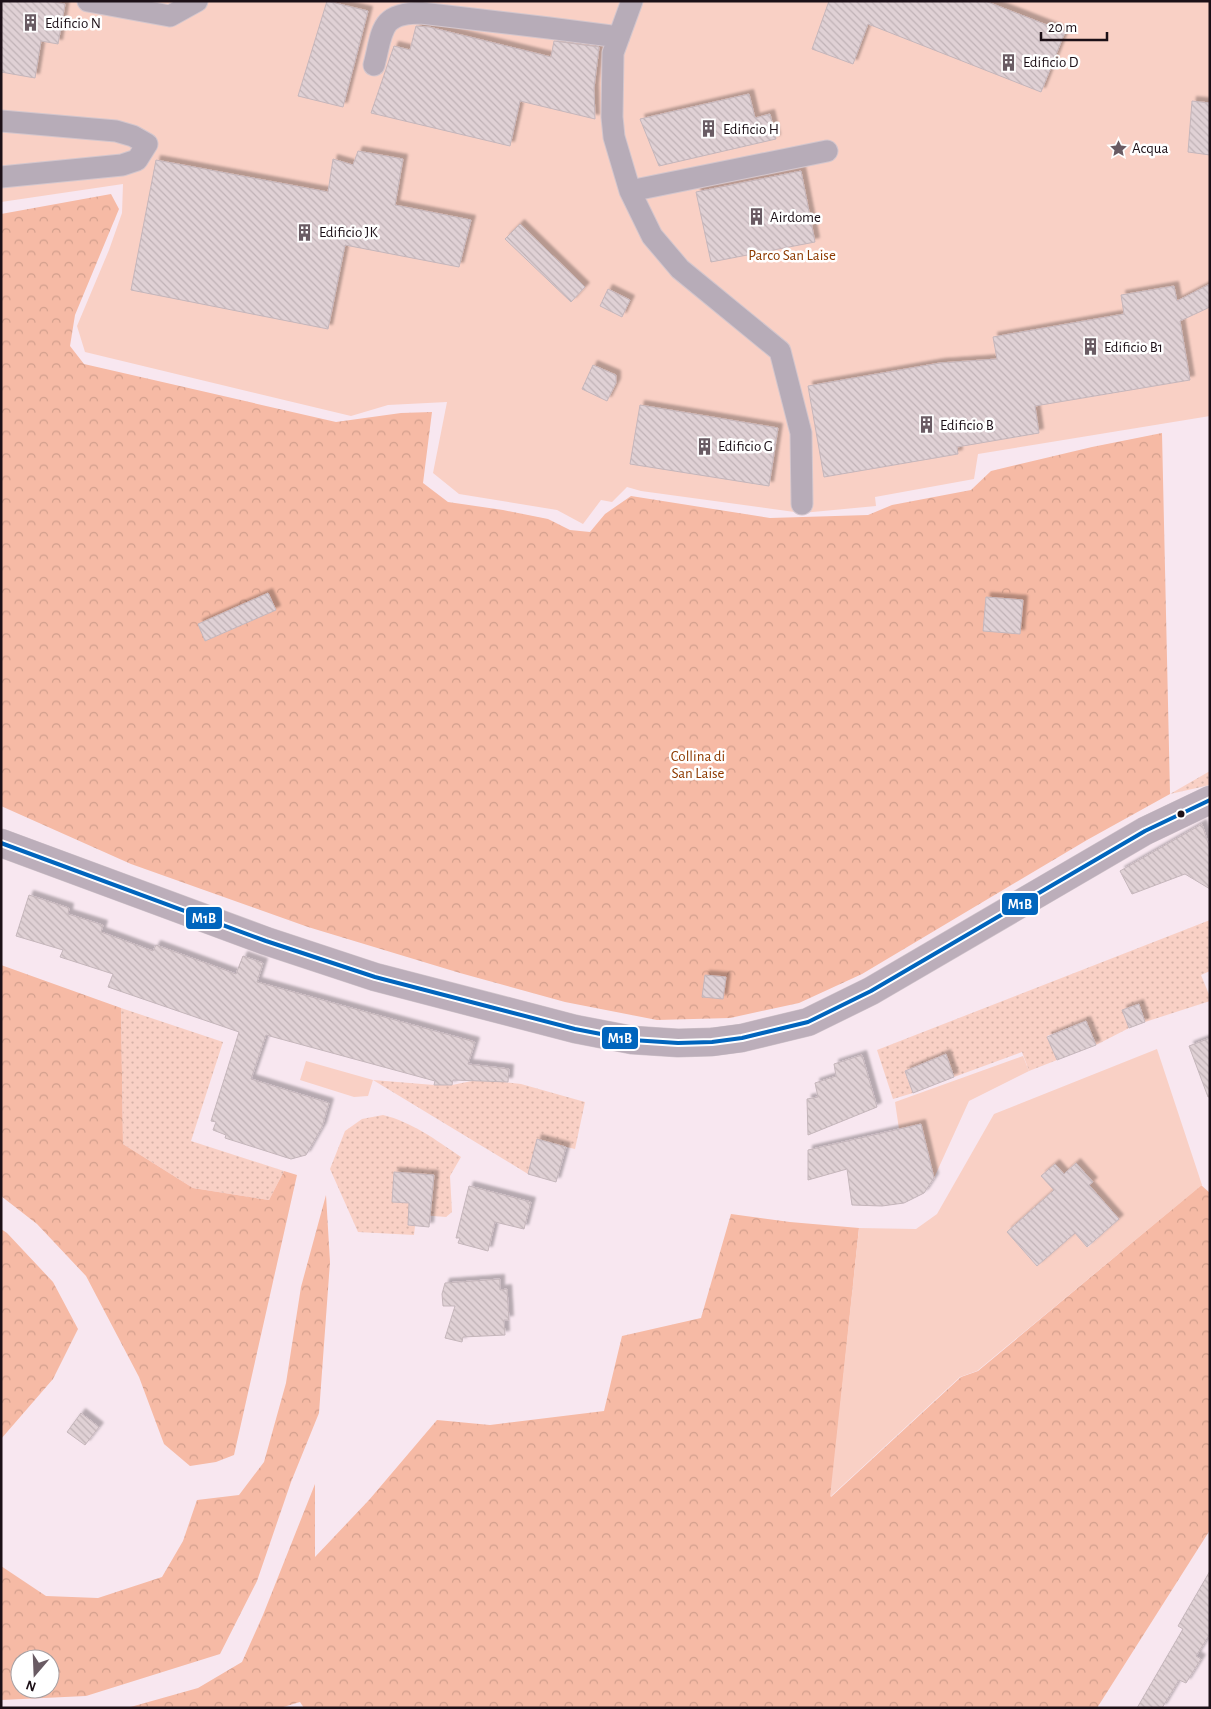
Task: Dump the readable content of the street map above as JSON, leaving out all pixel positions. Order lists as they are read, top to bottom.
{
  "parks": ["Parco San Laise", "Collina di San Laise"],
  "places": {
    "building": [
      "Edificio N",
      "Edificio D",
      "Edificio H",
      "Airdome",
      "Edificio JK",
      "Edificio B1",
      "Edificio B",
      "Edificio G"
    ],
    "place": ["Acqua"]
  },
  "lines": ["transit line M1B"],
  "scale_bar": "20 m",
  "north": "bottom"
}
